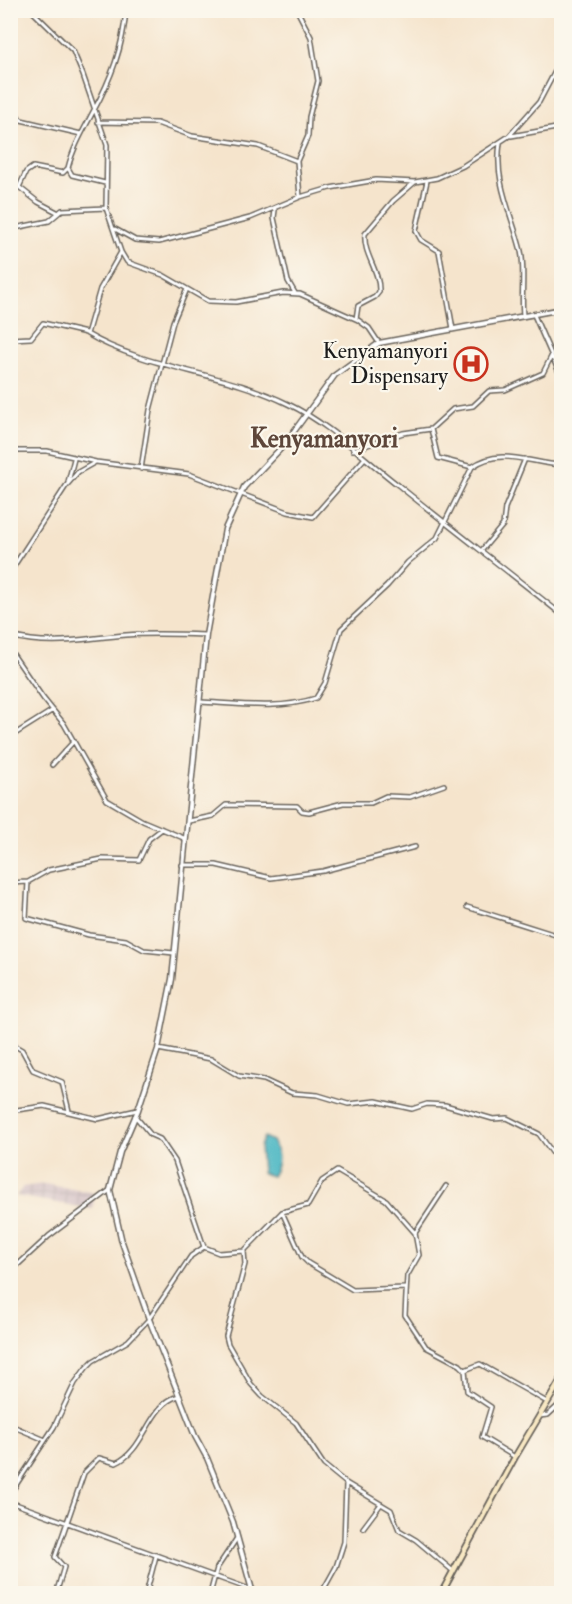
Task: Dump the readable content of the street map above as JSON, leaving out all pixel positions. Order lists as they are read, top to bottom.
{
  "districts": ["Kenyamanyori"],
  "places": {
    "hospital": ["Kenyamanyori Dispensary"]
  }
}
